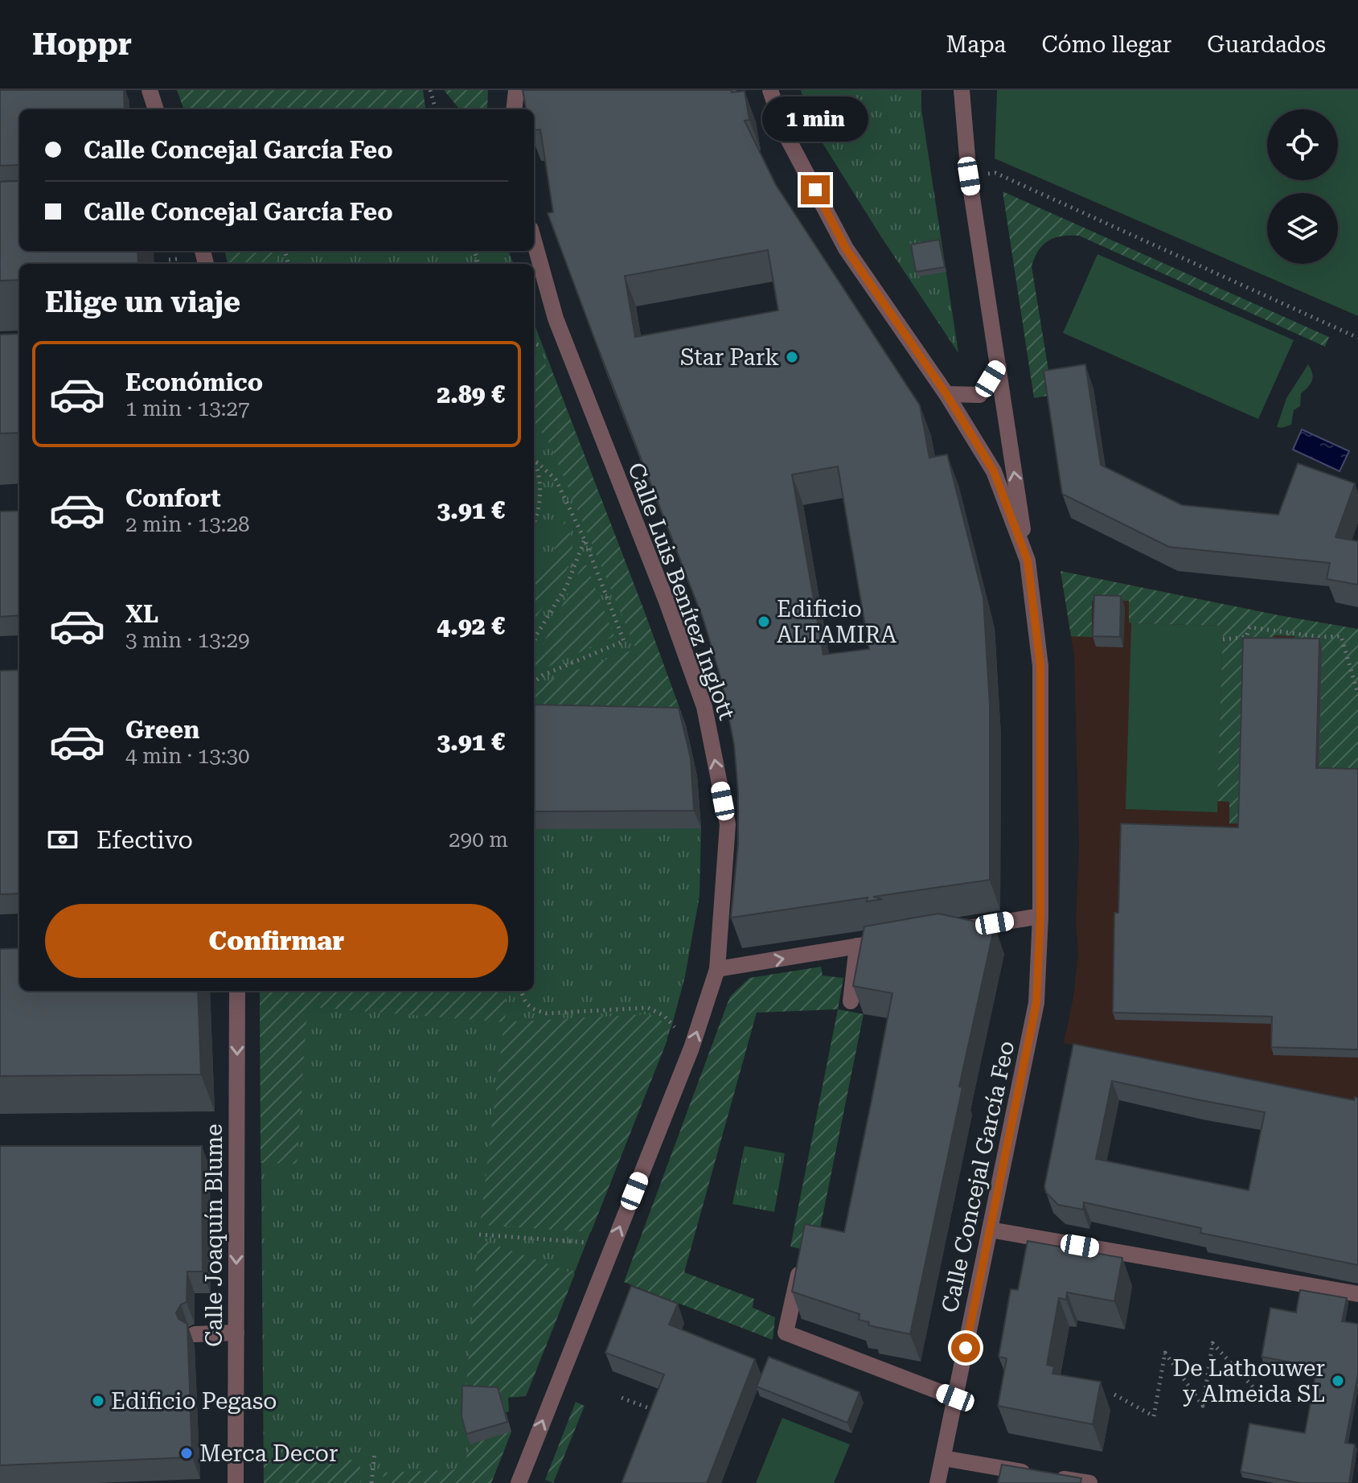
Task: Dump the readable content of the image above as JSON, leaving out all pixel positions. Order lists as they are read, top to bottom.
{
  "streets": {
    "street": ["Calle Luis Benítez Inglott", "Calle Concejal García Feo", "Calle Joaquín Blume"]
  },
  "one_way": ["Calle Luis Benítez Inglott", "Calle Joaquín Blume"],
  "places": [
    "Star Park",
    "Edificio ALTAMIRA",
    "De Lathouwer y Almeida SL",
    "Edificio Pegaso",
    "Merca Decor"
  ],
  "page": {
    "header": "Hoppr",
    "nav": ["Mapa", "Cómo llegar", "Guardados"],
    "bubble": "1 min",
    "banner": ["Calle Concejal García Feo", "Calle Concejal García Feo"],
    "heading": "Elige un viaje",
    "list": [
      {
        "name": "Económico",
        "note": "1 min · 13:27",
        "value": "2.89 €"
      },
      {
        "name": "Confort",
        "note": "2 min · 13:28",
        "value": "3.91 €"
      },
      {
        "name": "XL",
        "note": "3 min · 13:29",
        "value": "4.92 €"
      },
      {
        "name": "Green",
        "note": "4 min · 13:30",
        "value": "3.91 €"
      }
    ],
    "pay": ["Efectivo", "290 m"],
    "buttons": "Confirmar"
  }
}
